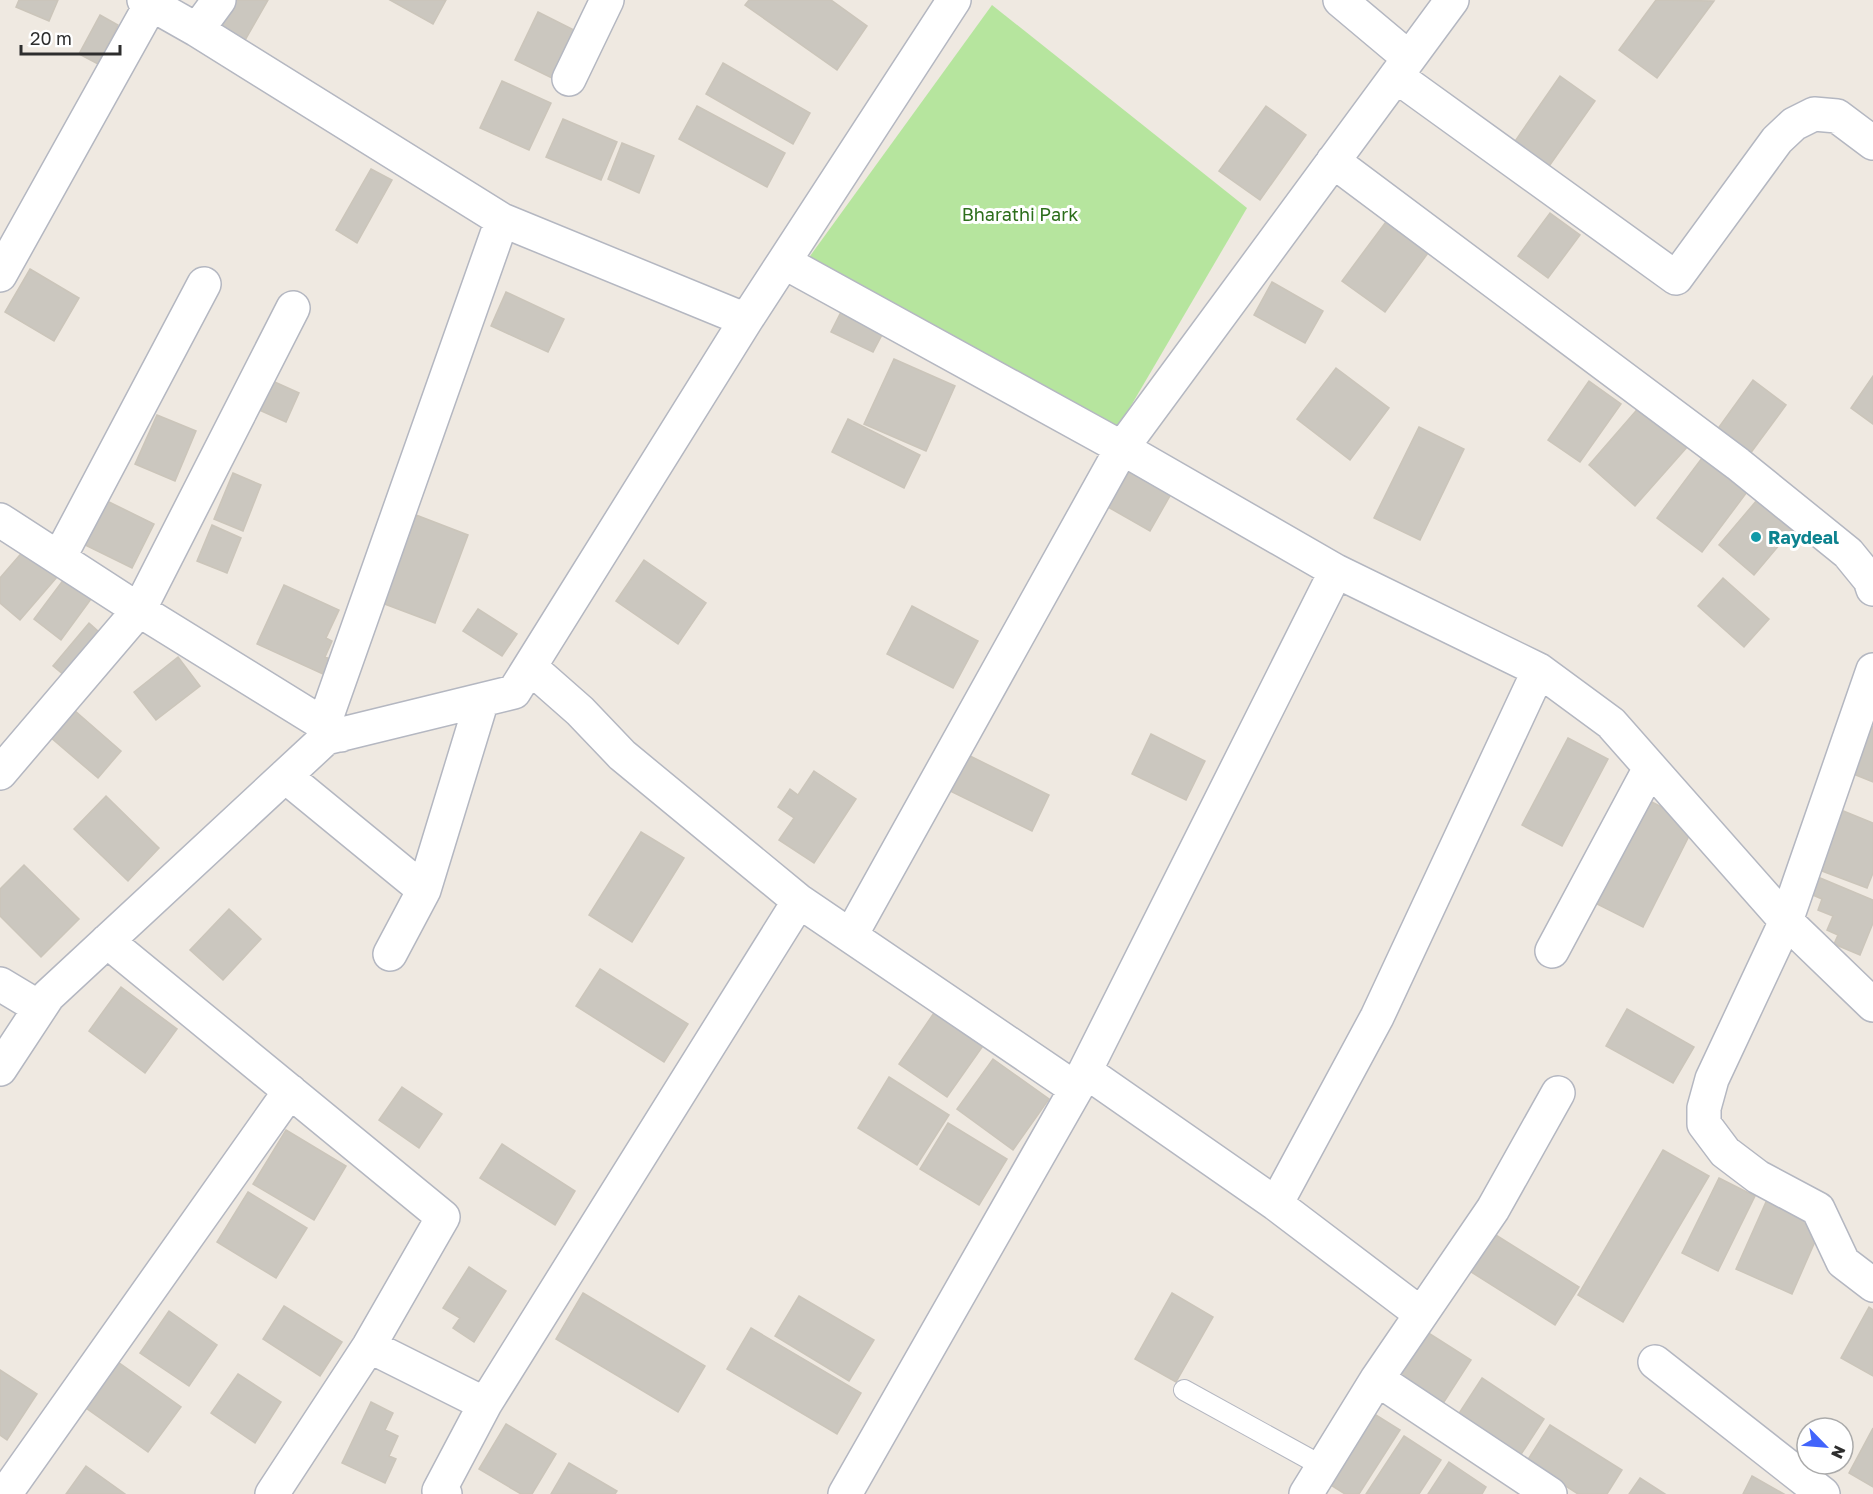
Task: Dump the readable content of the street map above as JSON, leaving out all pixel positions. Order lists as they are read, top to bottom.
{
  "parks": ["Bharathi Park"],
  "places": ["Raydeal"],
  "scale_bar": "20 m",
  "north": "bottom right"
}
